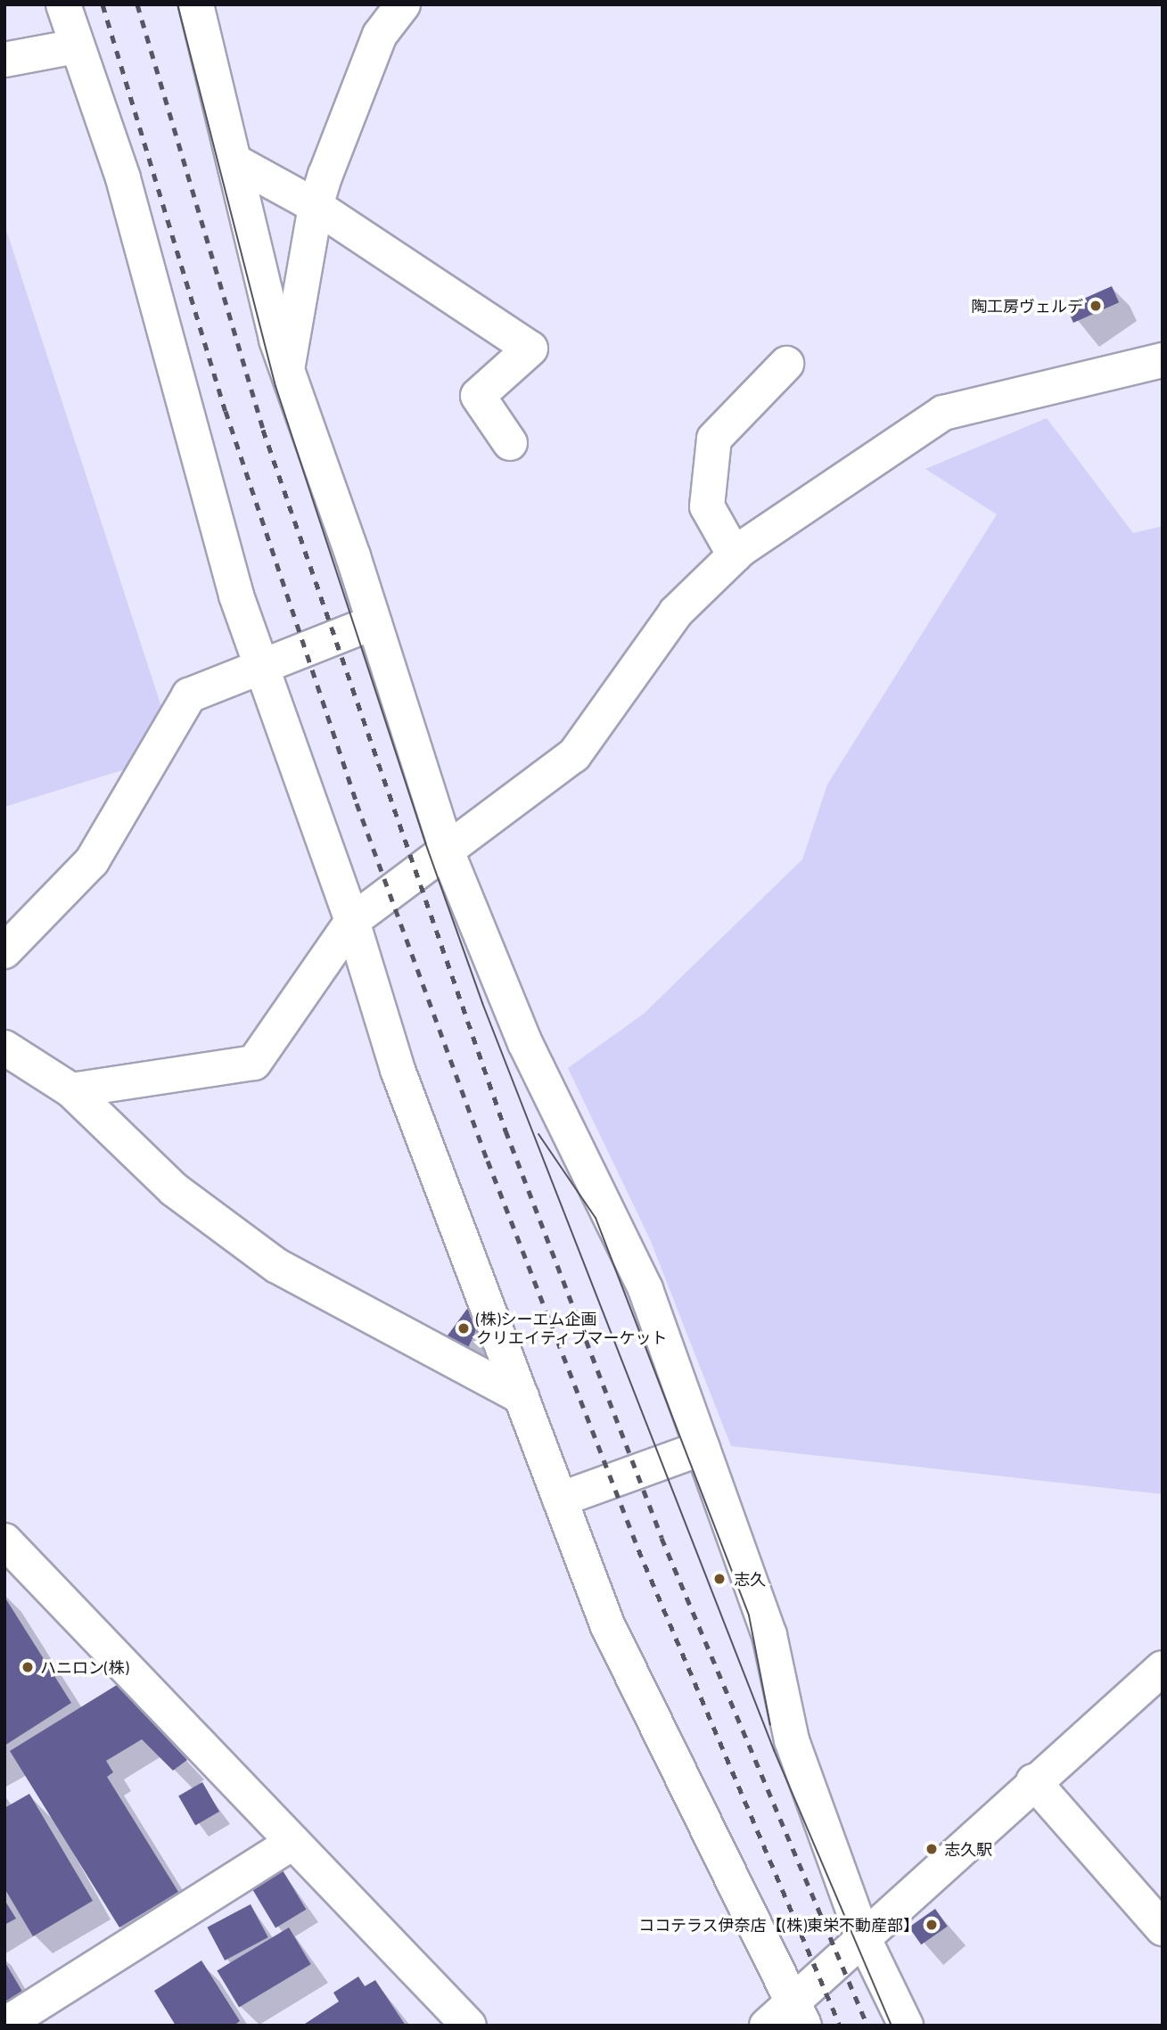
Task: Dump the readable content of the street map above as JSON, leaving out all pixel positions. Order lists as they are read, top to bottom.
{
  "places": [
    "陶工房ヴェルデ",
    "(株)シーエム企画 クリエイティブマーケット",
    "志久",
    "ハニロン(株)",
    "志久駅",
    "ココテラス伊奈店【(株)東栄不動産部】"
  ]
}
